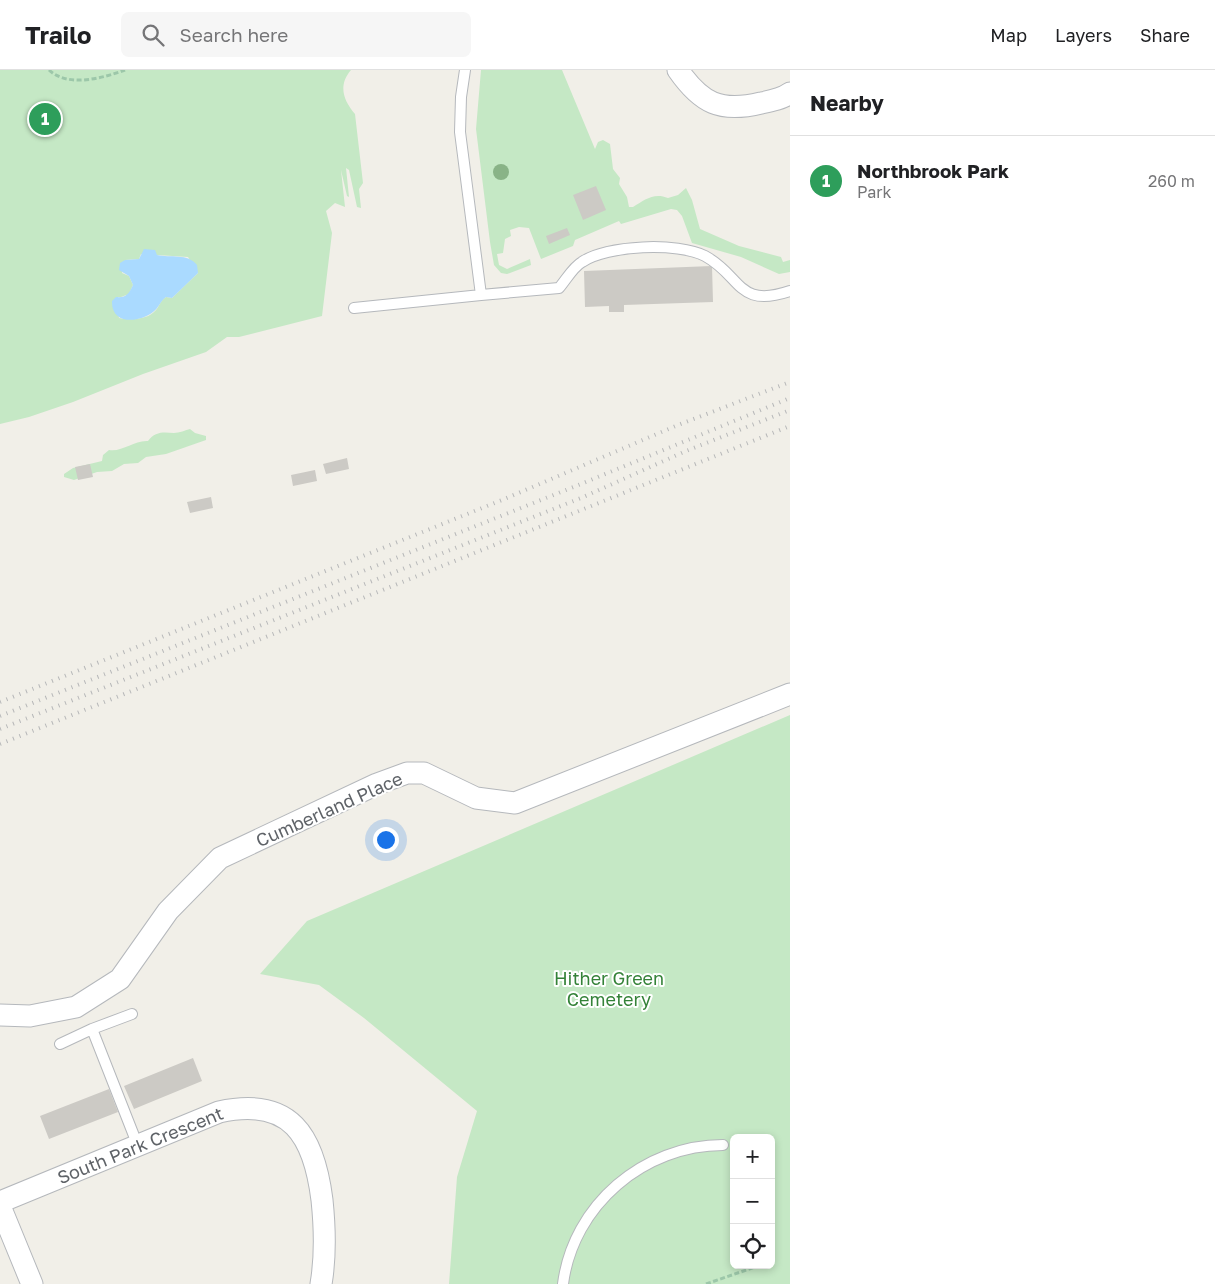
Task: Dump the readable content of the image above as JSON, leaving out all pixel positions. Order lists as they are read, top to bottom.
{
  "streets": {
    "street": ["Cumberland Place", "South Park Crescent"]
  },
  "parks": ["Hither Green Cemetery"],
  "page": {
    "header": "Trailo",
    "search": "Search here",
    "nav": ["Map", "Layers", "Share"],
    "heading": "Nearby",
    "pins": "1",
    "list": [
      {
        "mark": "1",
        "name": "Northbrook Park",
        "note": "Park",
        "value": "260 m"
      }
    ],
    "map_buttons": ["+", "−"]
  }
}
